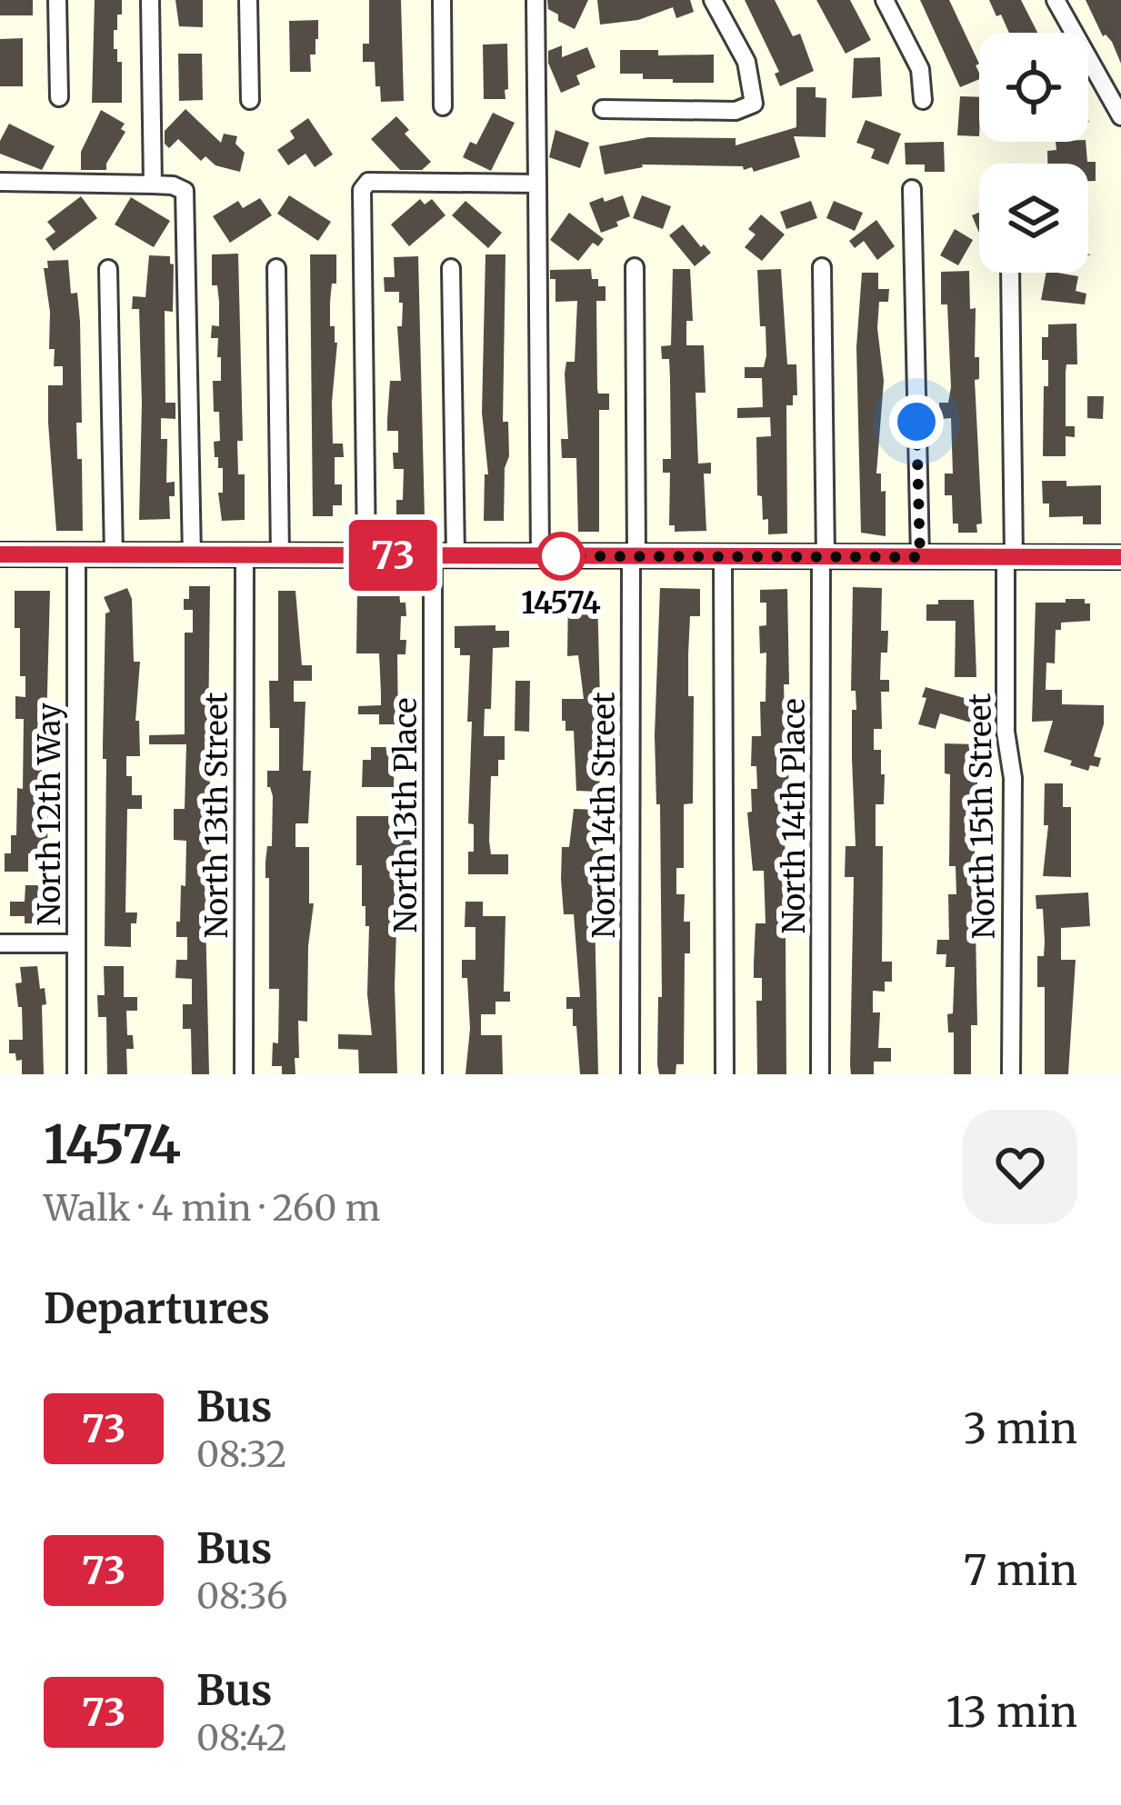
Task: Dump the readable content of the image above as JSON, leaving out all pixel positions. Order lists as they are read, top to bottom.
{
  "streets": {
    "street": [
      "North 12th Way",
      "North 13th Street",
      "North 13th Place",
      "North 14th Street",
      "North 14th Place",
      "North 15th Street"
    ]
  },
  "places": ["14574"],
  "lines": ["bus line 73"],
  "page": {
    "on_map": "73",
    "heading": [
      ["14574", "Walk · 4 min · 260 m"],
      "Departures"
    ],
    "list": [
      {
        "mark": "73",
        "name": "Bus",
        "note": "08:32",
        "value": "3 min"
      },
      {
        "mark": "73",
        "name": "Bus",
        "note": "08:36",
        "value": "7 min"
      },
      {
        "mark": "73",
        "name": "Bus",
        "note": "08:42",
        "value": "13 min"
      }
    ]
  }
}
